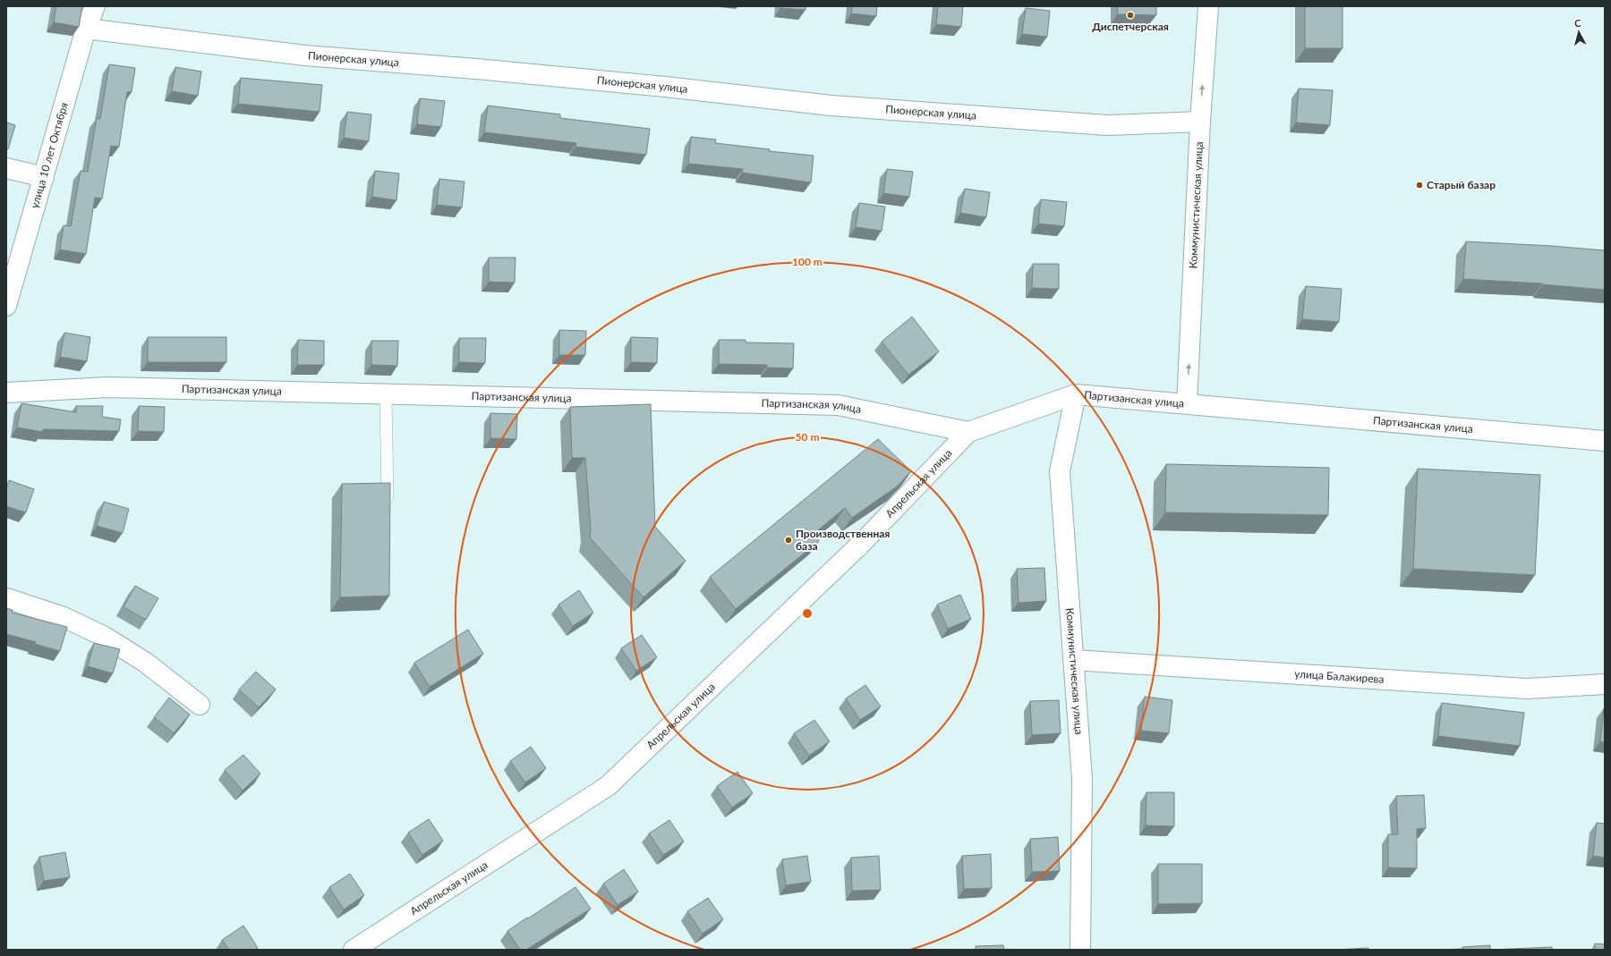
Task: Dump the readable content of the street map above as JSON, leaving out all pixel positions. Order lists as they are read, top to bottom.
{
  "streets": {
    "street": [
      "Пионерская улица",
      "улица 10 лет Октября",
      "Коммунистическая улица",
      "Партизанская улица",
      "Апрельская улица",
      "улица Балакирева"
    ]
  },
  "crossings": [
    ["Пионерская улица", "улица 10 лет Октября"],
    ["Пионерская улица", "Коммунистическая улица"],
    ["Коммунистическая улица", "Партизанская улица"],
    ["Коммунистическая улица", "улица Балакирева"],
    ["Партизанская улица", "Апрельская улица"]
  ],
  "one_way": ["Коммунистическая улица"],
  "places": ["Диспетчерская", "Старый базар", "Производственная база"],
  "north": "top",
  "rings": ["100 m", "50 m"]
}
